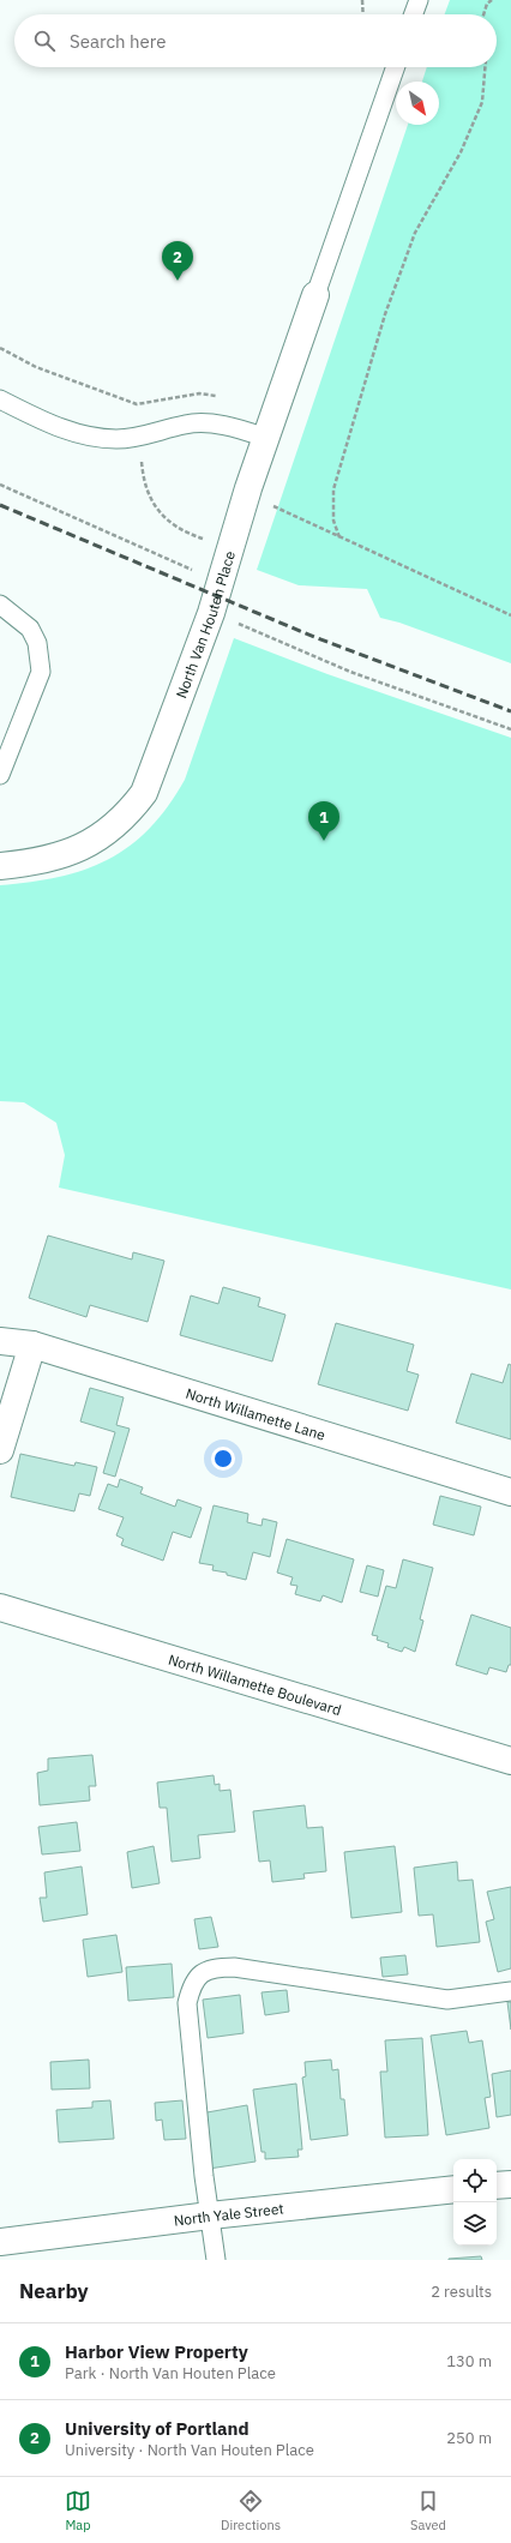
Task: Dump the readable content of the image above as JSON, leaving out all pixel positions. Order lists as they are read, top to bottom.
{
  "streets": {
    "street": [
      "North Van Houten Place",
      "North Willamette Lane",
      "North Willamette Boulevard",
      "North Yale Street"
    ]
  },
  "north": "bottom right",
  "page": {
    "search": "Search here",
    "pins": ["2", "1"],
    "heading": ["Nearby", "2 results"],
    "list": [
      {
        "mark": "1",
        "name": "Harbor View Property",
        "note": "Park · North Van Houten Place",
        "value": "130 m"
      },
      {
        "mark": "2",
        "name": "University of Portland",
        "note": "University · North Van Houten Place",
        "value": "250 m"
      }
    ],
    "nav": ["Map", "Directions", "Saved"]
  }
}
